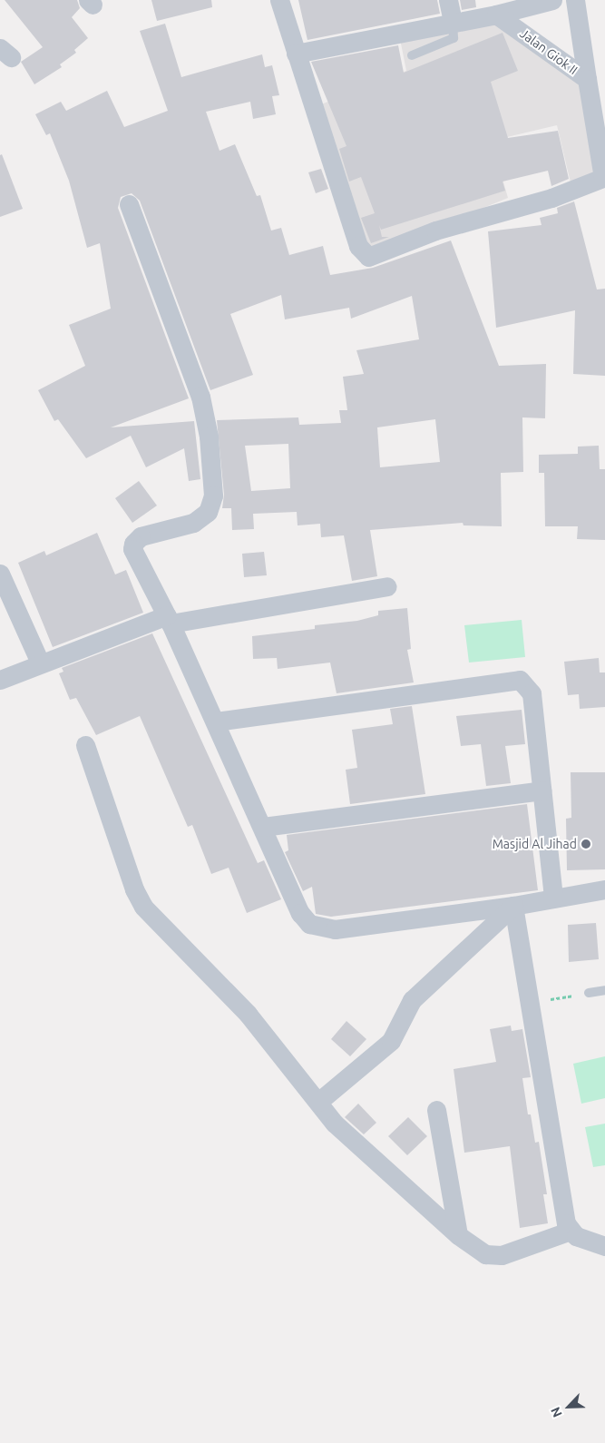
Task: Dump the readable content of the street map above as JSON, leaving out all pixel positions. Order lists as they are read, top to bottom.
{
  "streets": {
    "street": ["Jalan Giok II"]
  },
  "places": ["Masjid Al Jihad"],
  "north": "bottom left"
}
